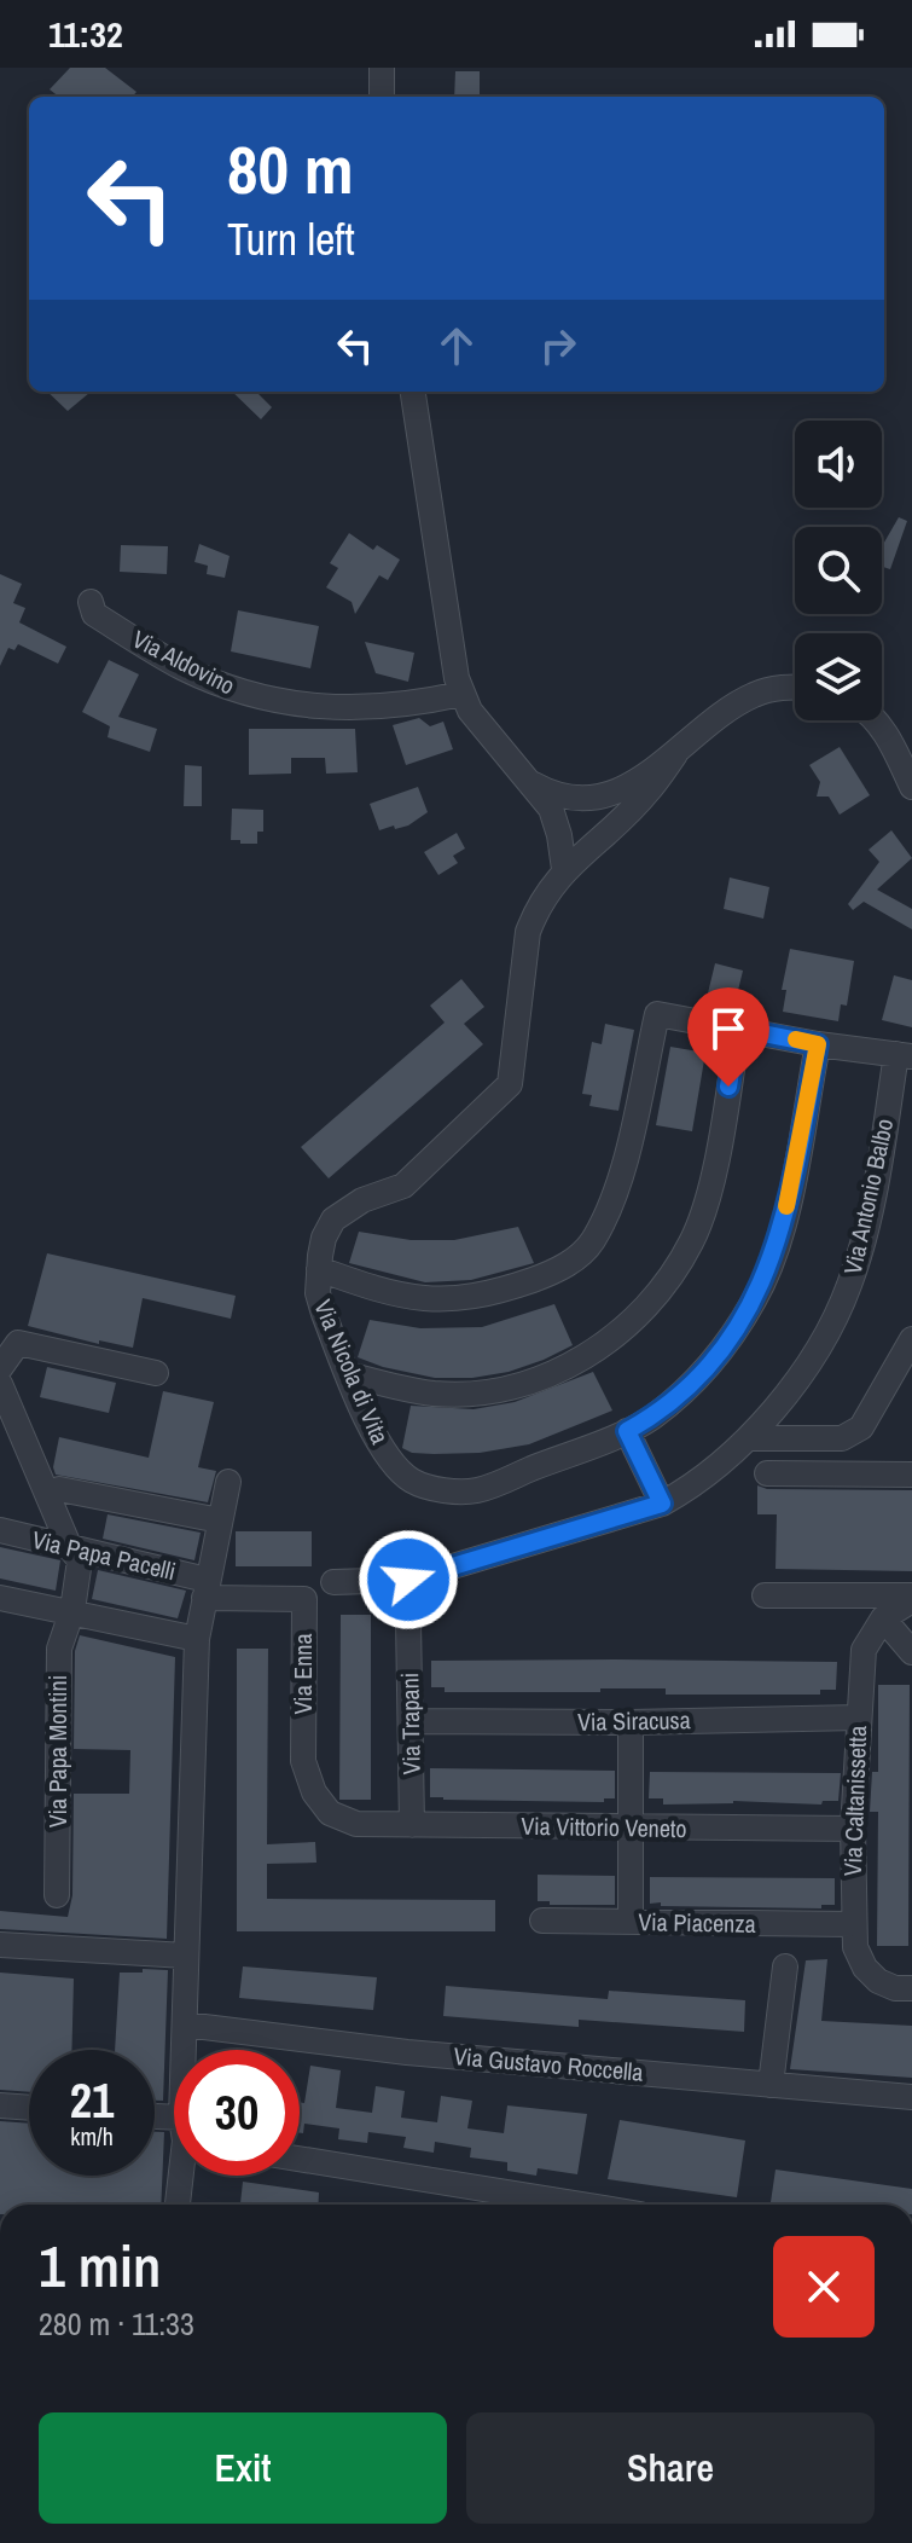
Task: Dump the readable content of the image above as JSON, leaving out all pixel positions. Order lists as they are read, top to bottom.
{
  "streets": {
    "street": [
      "Via Aldovino",
      "Via Antonio Balbo",
      "Via Nicola di Vita",
      "Via Papa Pacelli",
      "Via Enna",
      "Via Siracusa",
      "Via Trapani",
      "Via Papa Montini",
      "Via Caltanissetta",
      "Via Vittorio Veneto",
      "Via Piacenza",
      "Via Gustavo Roccella"
    ]
  },
  "crossings": [
    ["Via Papa Pacelli", "Via Enna"],
    ["Via Papa Pacelli", "Via Papa Montini"],
    ["Via Enna", "Via Vittorio Veneto"],
    ["Via Siracusa", "Via Trapani"],
    ["Via Siracusa", "Via Caltanissetta"],
    ["Via Trapani", "Via Vittorio Veneto"],
    ["Via Caltanissetta", "Via Vittorio Veneto"],
    ["Via Caltanissetta", "Via Piacenza"]
  ],
  "page": {
    "status": "11:32",
    "turn": ["80 m", "Turn left"],
    "speed": "21 km/h",
    "limit": "30",
    "heading": ["1 min", "280 m · 11:33"],
    "buttons": ["Exit", "Share"]
  }
}
